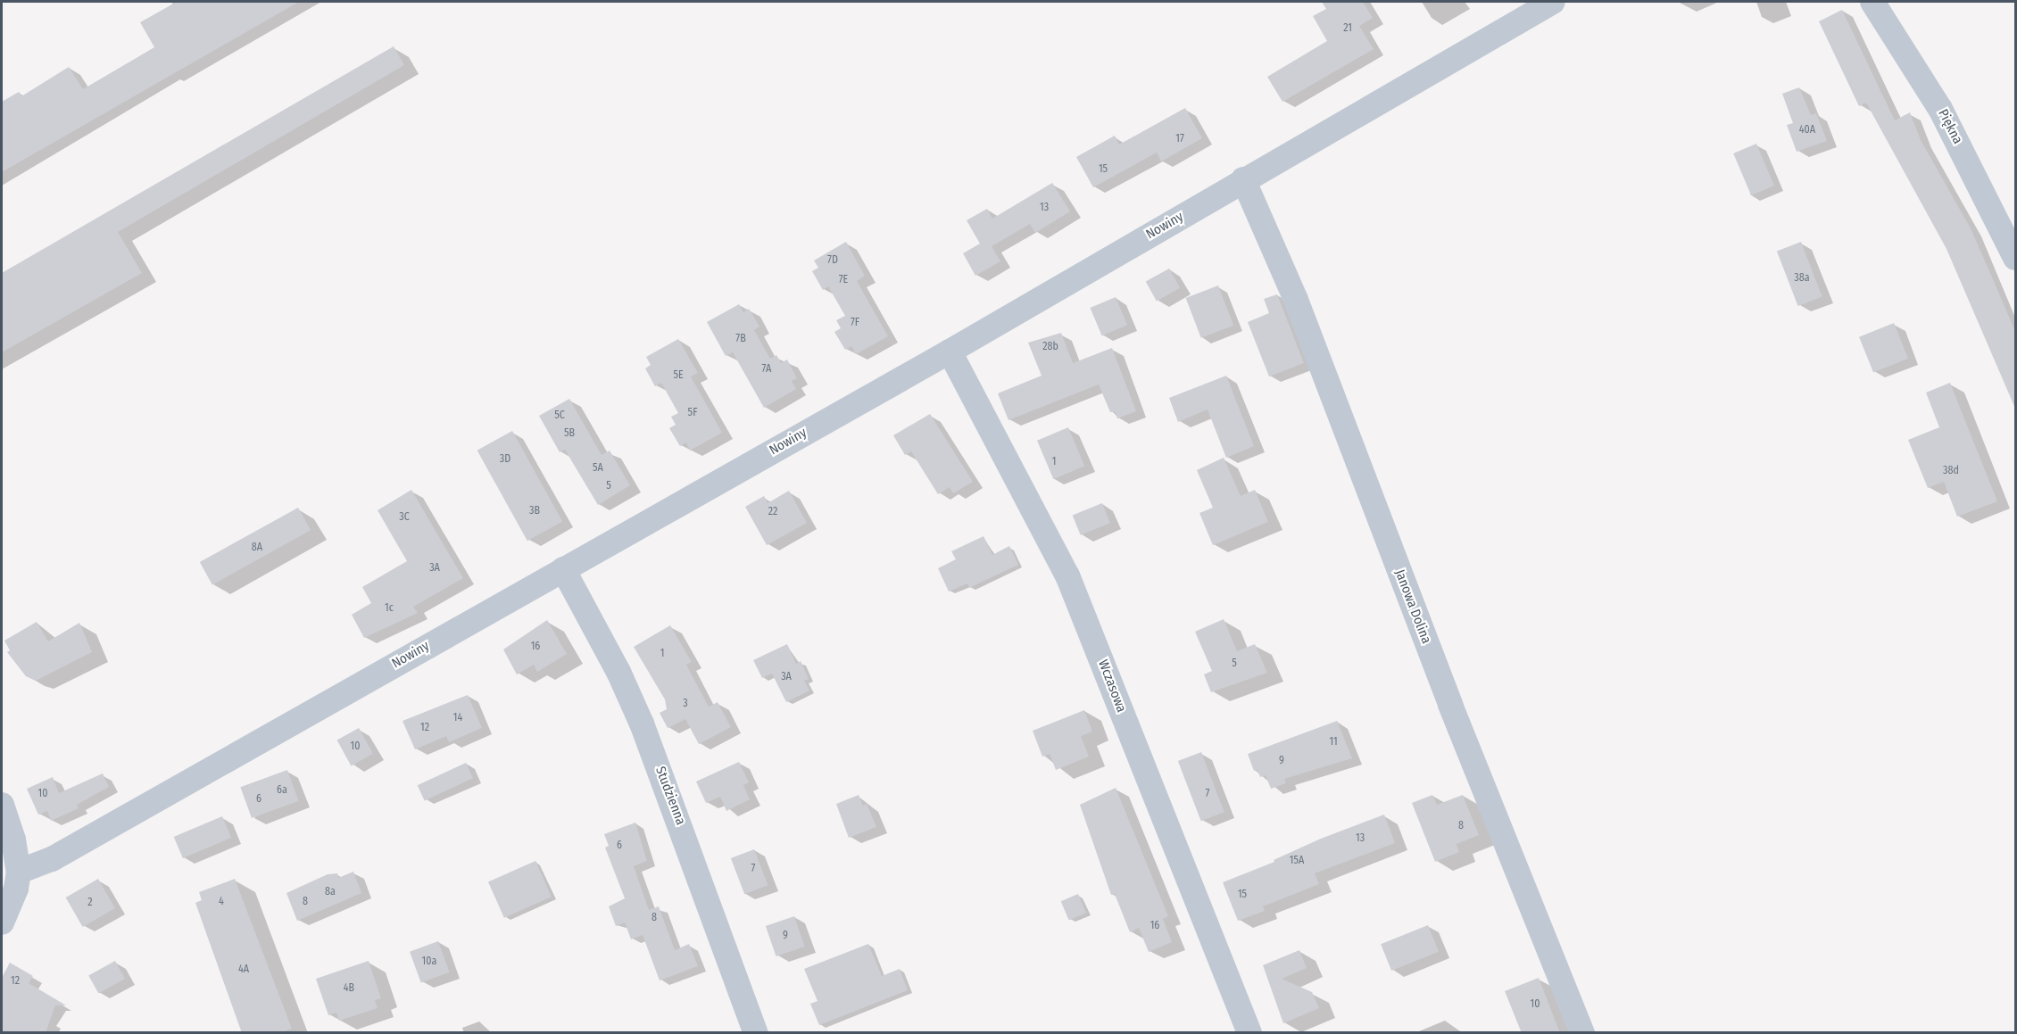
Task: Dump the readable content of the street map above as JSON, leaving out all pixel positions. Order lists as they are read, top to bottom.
{
  "streets": {
    "street": [
      "Piękna",
      "Nowiny",
      "Janowa Dolina",
      "Wczasowa",
      "Studzienna"
    ]
  },
  "crossings": [
    ["Nowiny", "Janowa Dolina"],
    ["Nowiny", "Wczasowa"],
    ["Nowiny", "Studzienna"]
  ],
  "house_numbers": [
    "21",
    "40A",
    "17",
    "15",
    "13",
    "7D",
    "38a",
    "7E",
    "7F",
    "7B",
    "28b",
    "7A",
    "5E",
    "5F",
    "5C",
    "5B",
    "3D",
    "1",
    "5A",
    "38d",
    "5",
    "3B",
    "22",
    "3C",
    "8A",
    "3A",
    "1c",
    "16",
    "1",
    "5",
    "3A",
    "3",
    "14",
    "12",
    "11",
    "10",
    "9",
    "6a",
    "10",
    "7",
    "6",
    "8",
    "13",
    "6",
    "15A",
    "7",
    "8a",
    "15",
    "4",
    "8",
    "2",
    "8",
    "16",
    "9",
    "10a",
    "4A",
    "12",
    "4B",
    "10"
  ]
}
